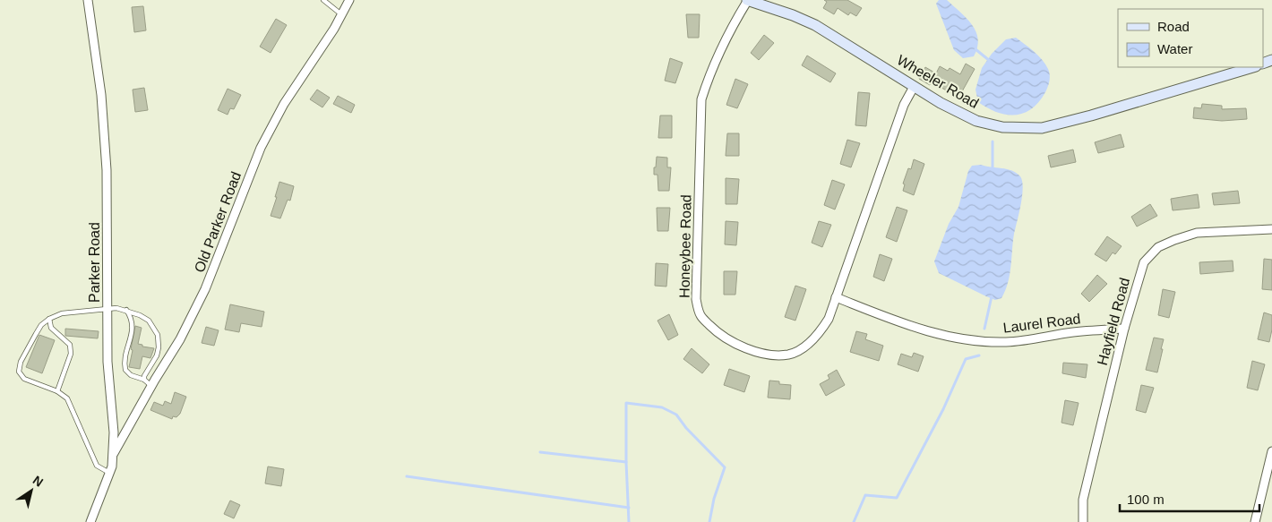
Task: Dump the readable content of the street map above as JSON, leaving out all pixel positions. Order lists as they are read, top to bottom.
{
  "streets": {
    "street": [
      "Wheeler Road",
      "Old Parker Road",
      "Honeybee Road",
      "Parker Road",
      "Hayfield Road",
      "Laurel Road"
    ]
  },
  "crossings": [
    ["Wheeler Road", "Honeybee Road"],
    ["Old Parker Road", "Parker Road"],
    ["Honeybee Road", "Laurel Road"],
    ["Hayfield Road", "Laurel Road"]
  ],
  "legend": ["Road", "Water"],
  "scale_bar": "100 m",
  "north": "top right"
}
